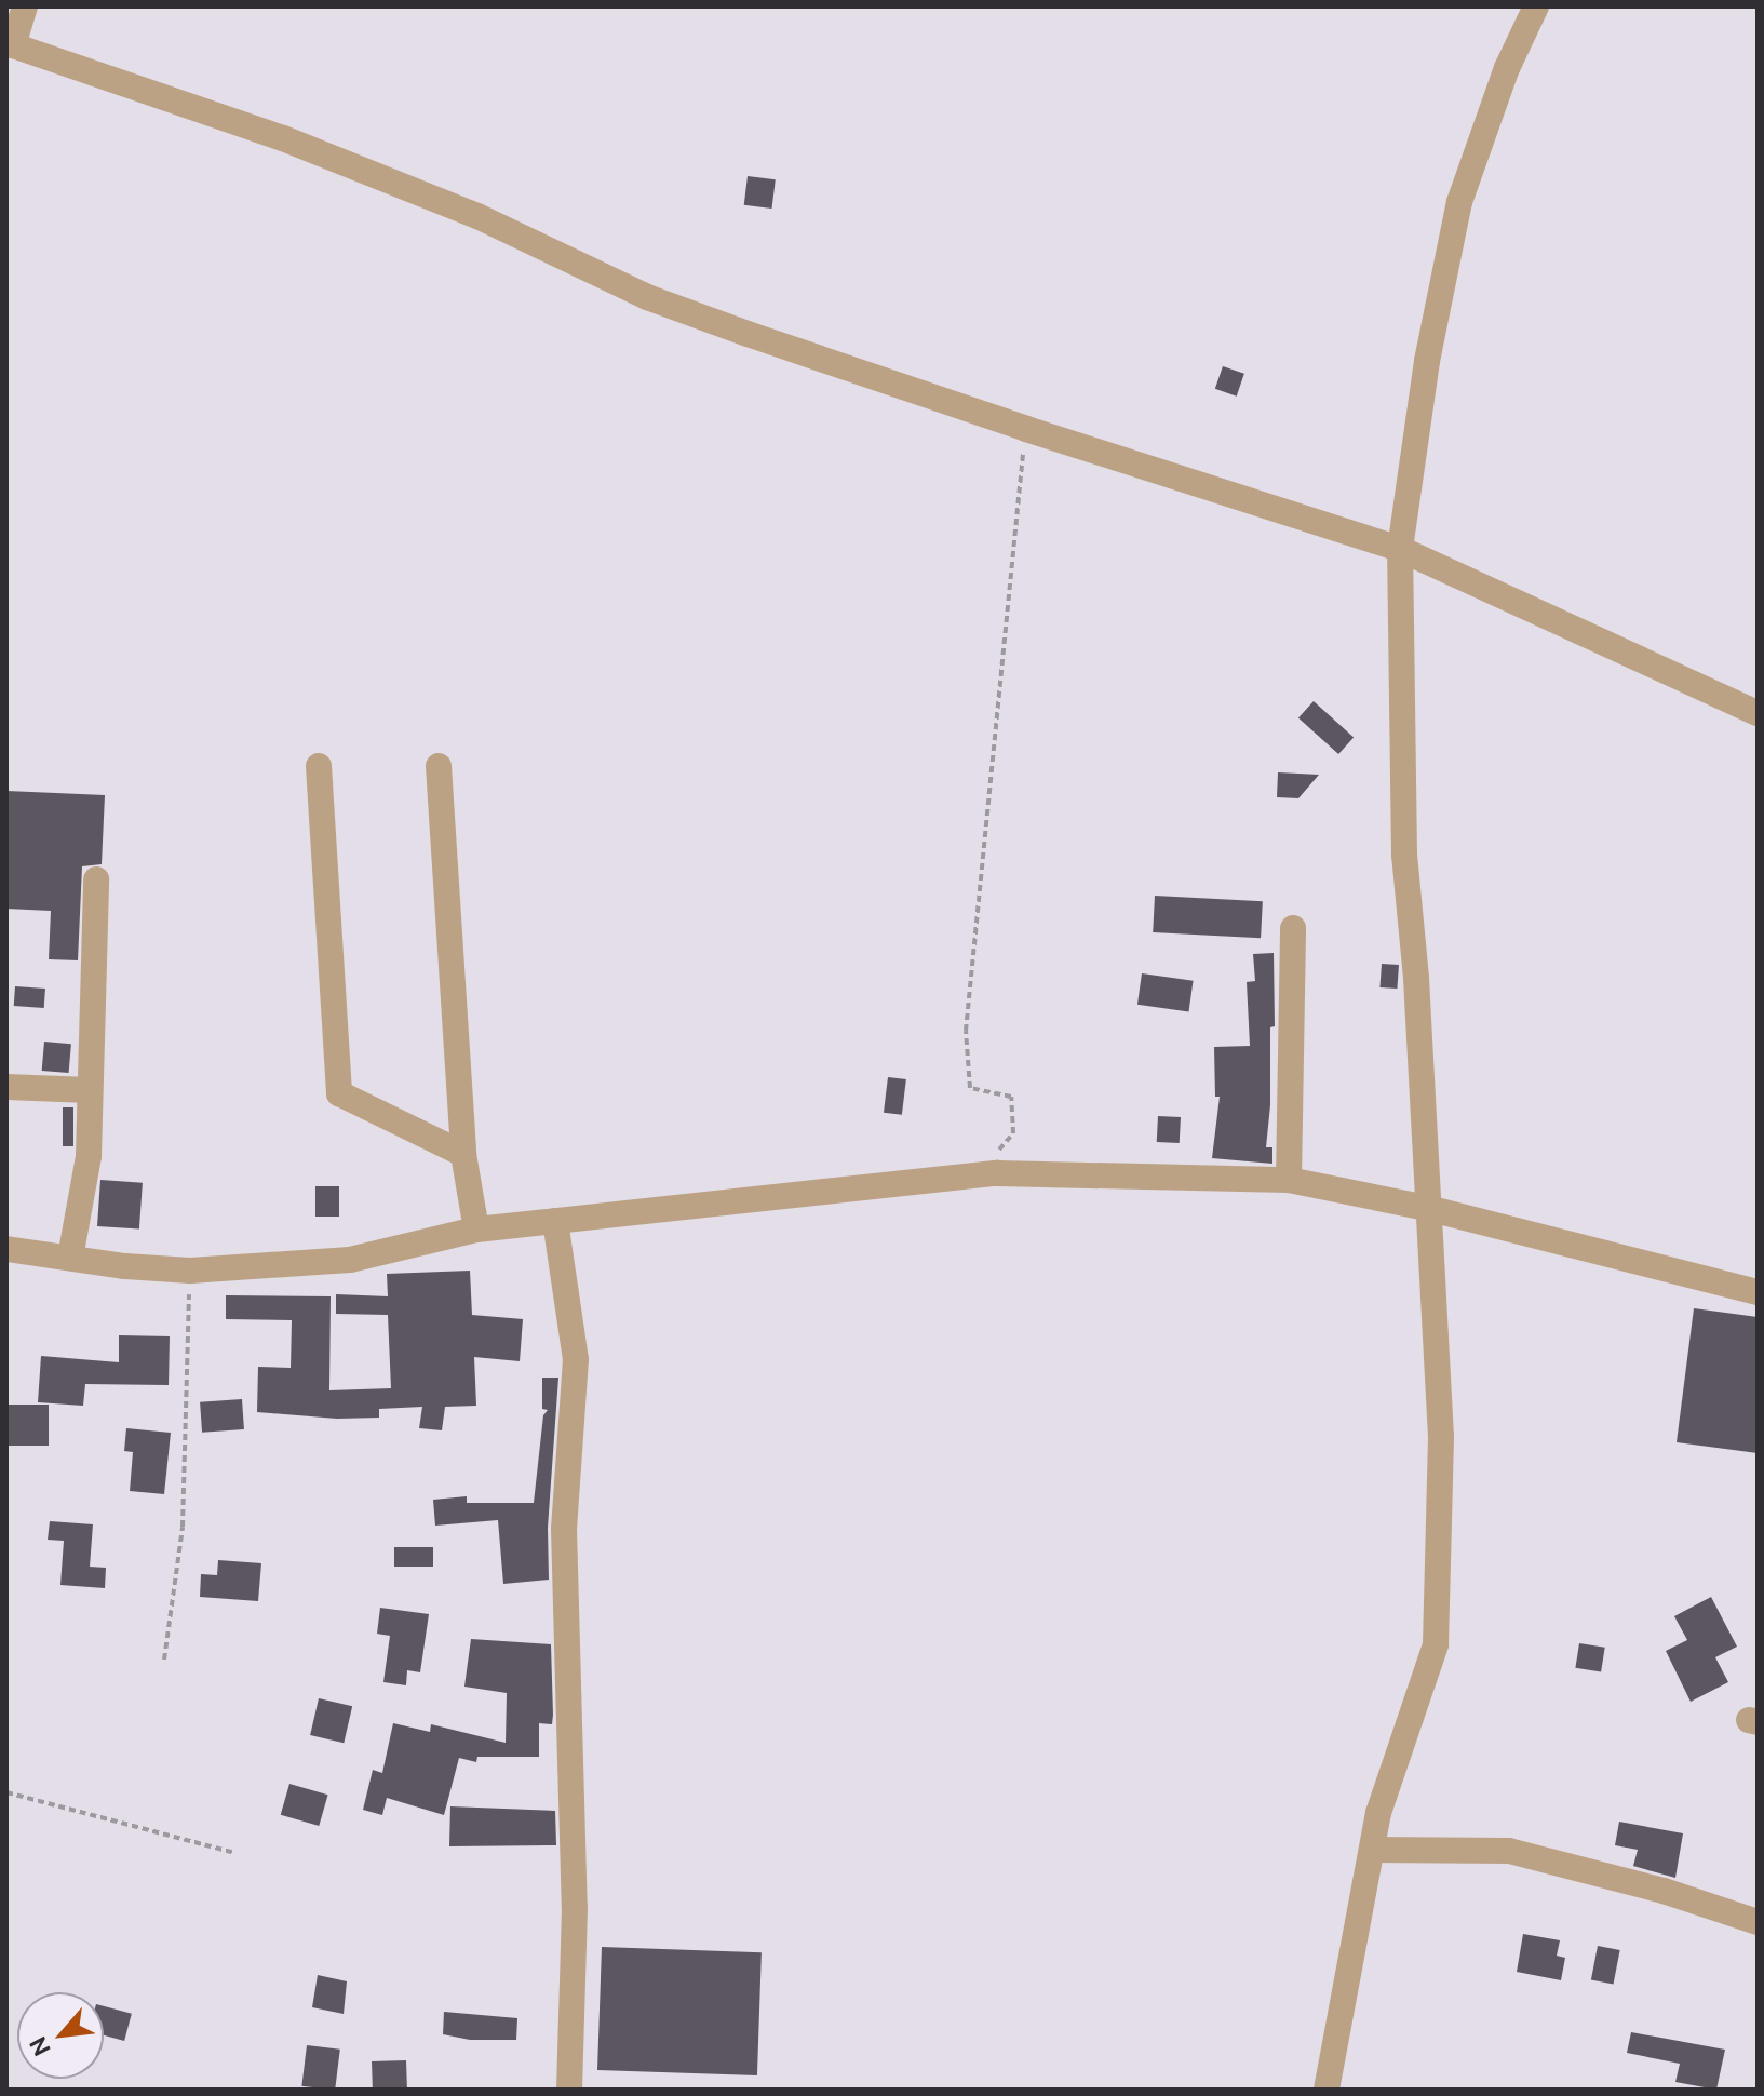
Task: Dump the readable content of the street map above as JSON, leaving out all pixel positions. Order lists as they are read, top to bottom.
{
  "north": "bottom left"
}
